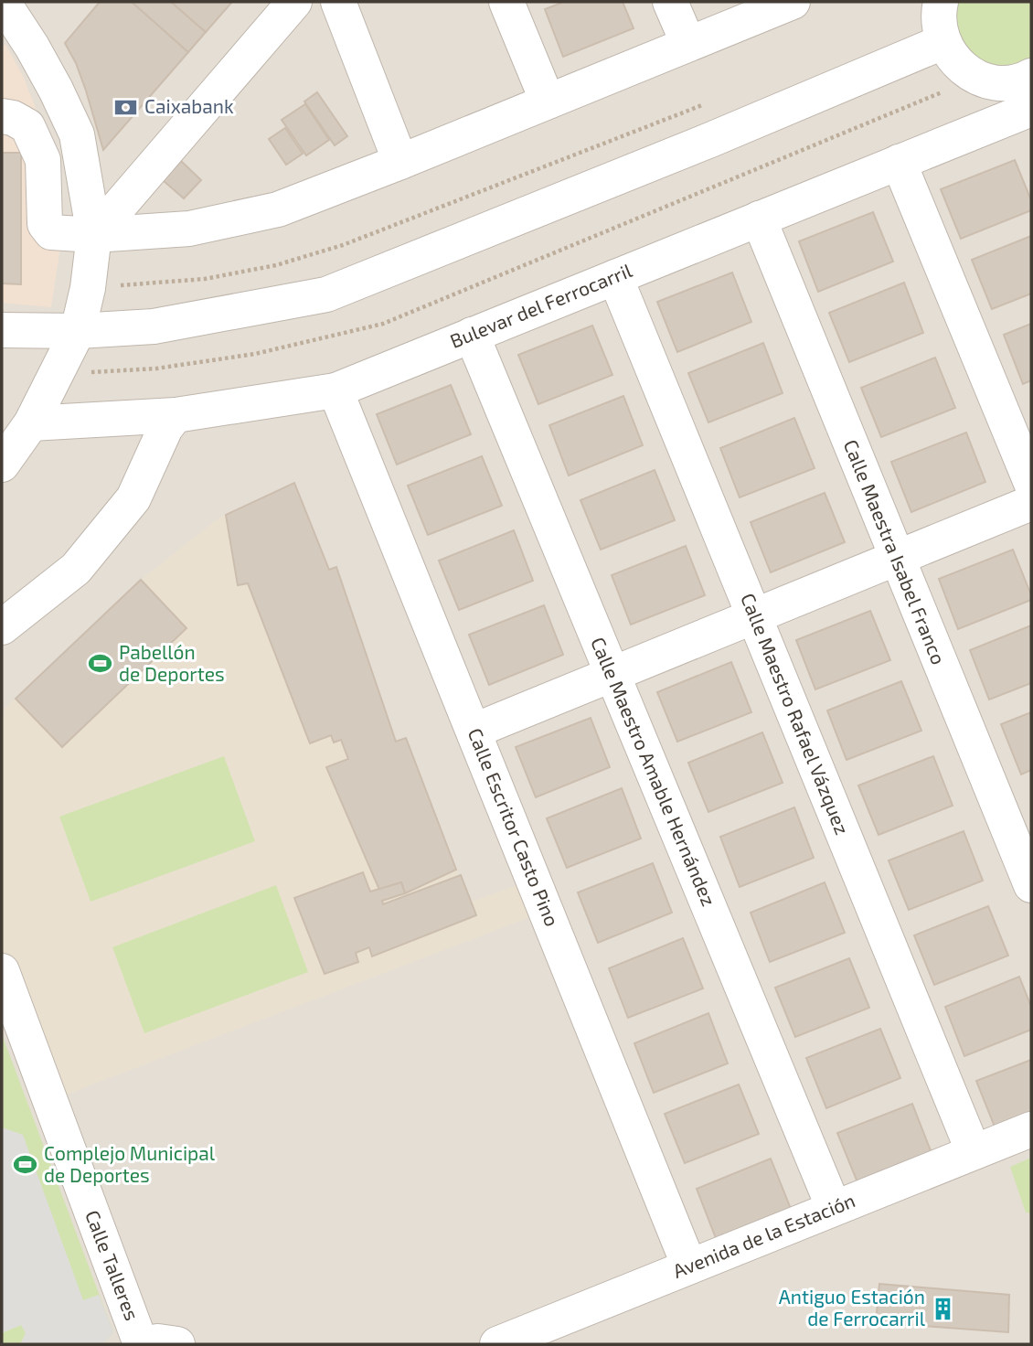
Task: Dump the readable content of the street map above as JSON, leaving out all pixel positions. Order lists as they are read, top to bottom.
{
  "streets": {
    "street": [
      "Bulevar del Ferrocarril",
      "Calle Maestra Isabel Franco",
      "Calle Maestro Rafael Vázquez",
      "Calle Maestro Amable Hernández",
      "Calle Escritor Casto Pino",
      "Avenida de la Estación",
      "Calle Talleres"
    ]
  },
  "crossings": [
    ["Bulevar del Ferrocarril", "Calle Maestra Isabel Franco"],
    ["Bulevar del Ferrocarril", "Calle Maestro Rafael Vázquez"],
    ["Bulevar del Ferrocarril", "Calle Maestro Amable Hernández"],
    ["Bulevar del Ferrocarril", "Calle Escritor Casto Pino"],
    ["Calle Maestro Rafael Vázquez", "Avenida de la Estación"],
    ["Calle Maestro Amable Hernández", "Avenida de la Estación"],
    ["Calle Escritor Casto Pino", "Avenida de la Estación"]
  ],
  "places": {
    "bank": ["Caixabank"],
    "sports": ["Pabellón de Deportes", "Complejo Municipal de Deportes"],
    "building": ["Antiguo Estación de Ferrocarril"]
  }
}
